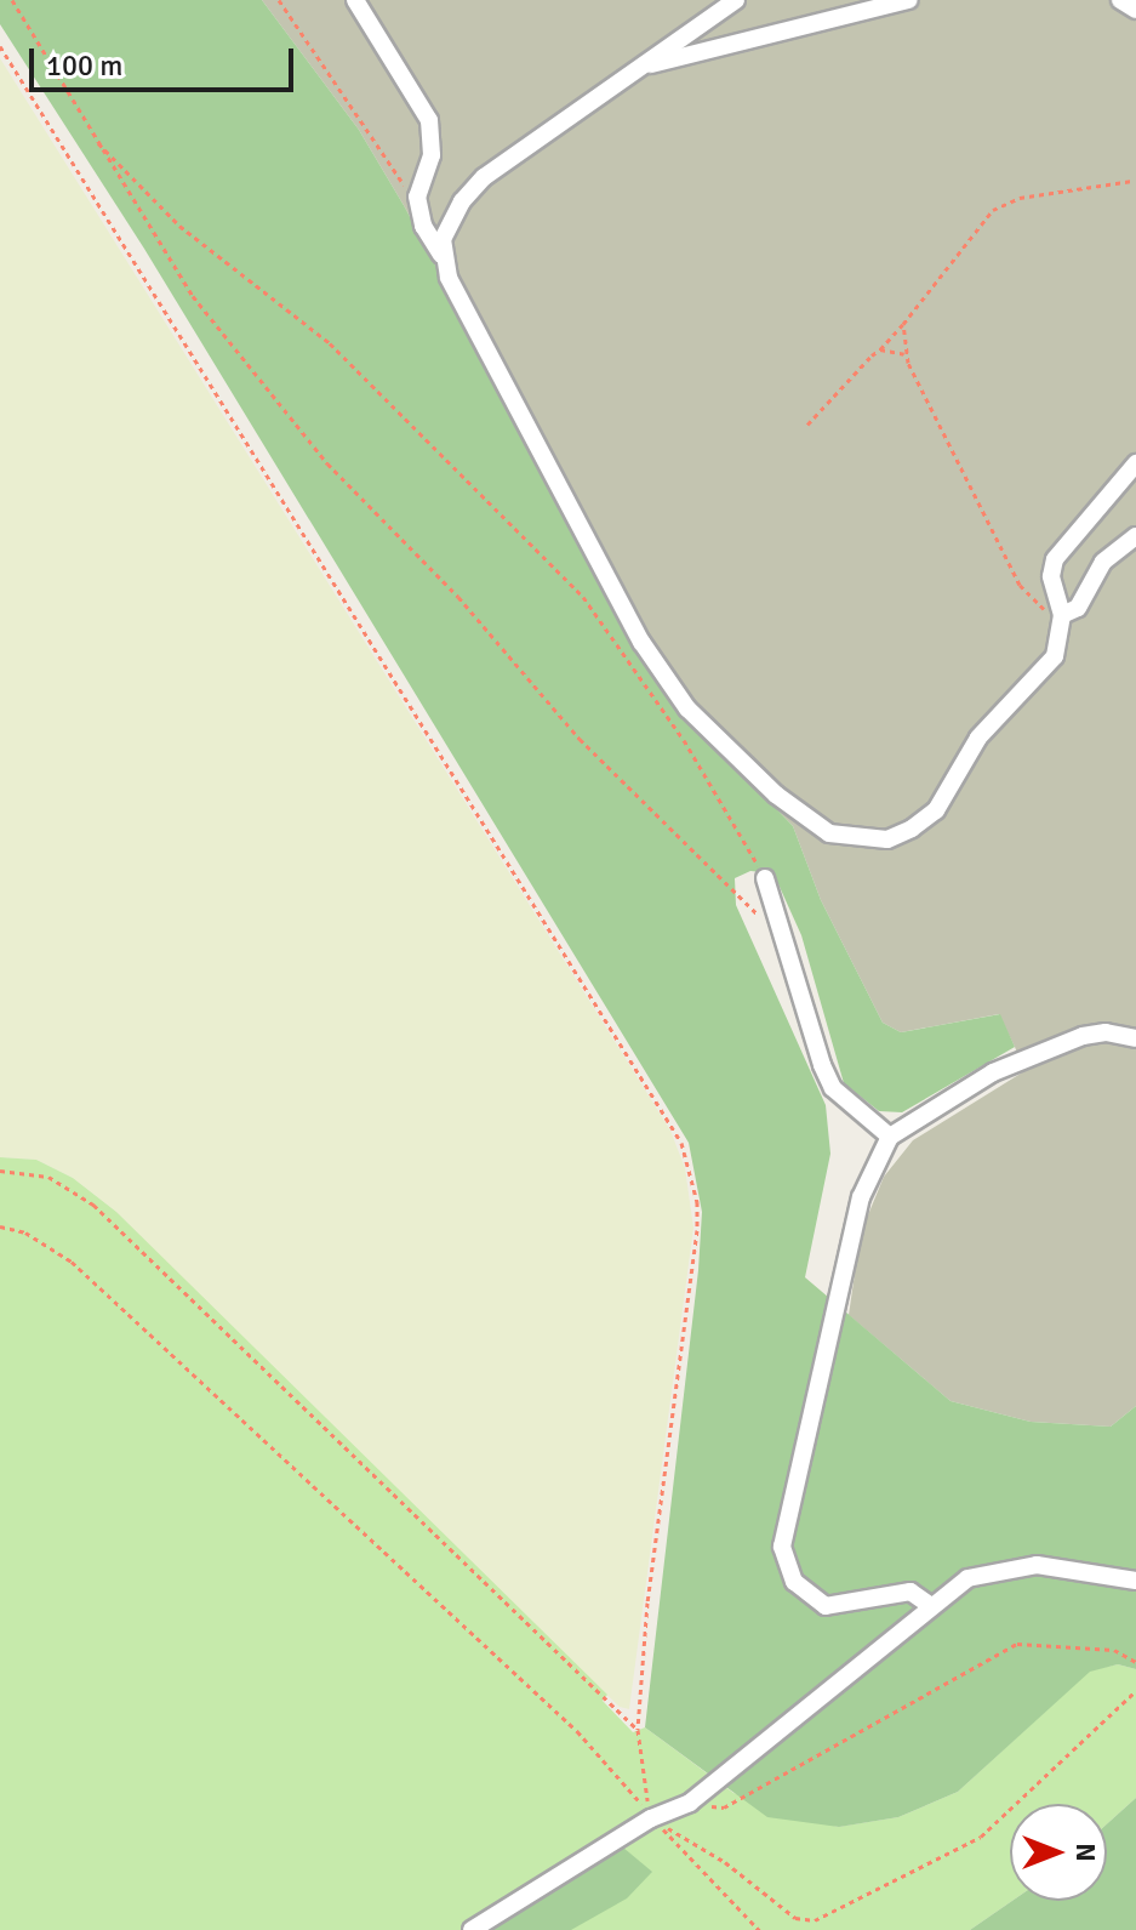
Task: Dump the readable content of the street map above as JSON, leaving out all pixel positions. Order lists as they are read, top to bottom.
{
  "scale_bar": "100 m",
  "north": "right"
}
